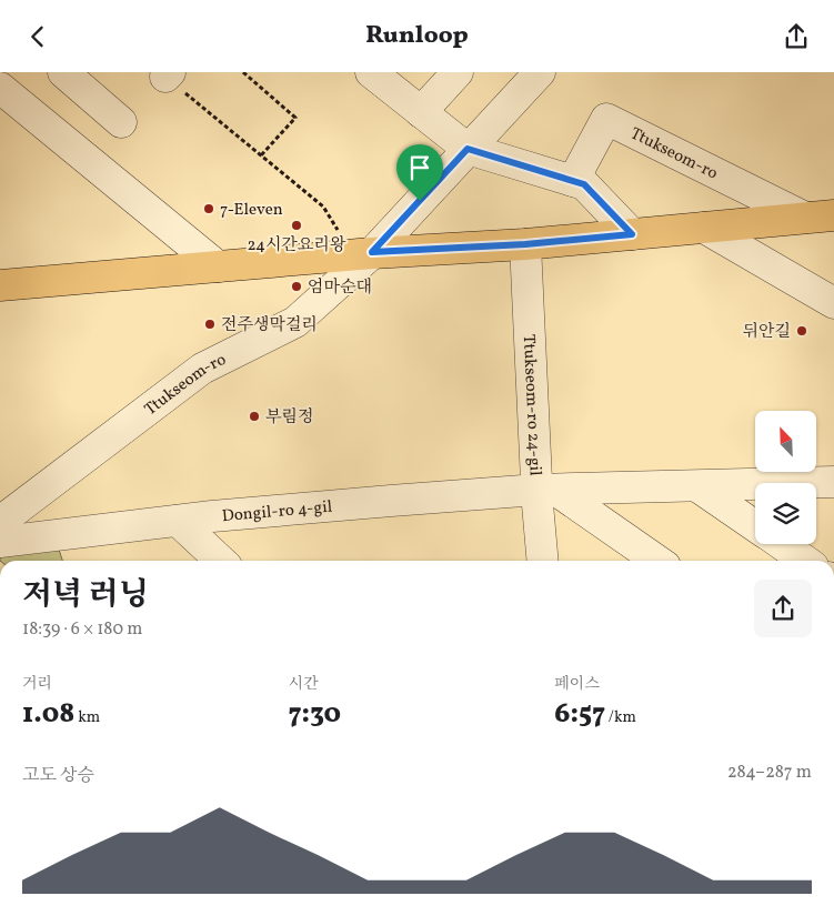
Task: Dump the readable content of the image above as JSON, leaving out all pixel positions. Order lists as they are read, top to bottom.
{
  "streets": {
    "main road": ["Ttukseom-ro"],
    "street": ["Ttukseom-ro 24-gil", "Dongil-ro 4-gil"]
  },
  "crossings": [
    ["Ttukseom-ro", "Ttukseom-ro 24-gil"],
    ["Ttukseom-ro 24-gil", "Dongil-ro 4-gil"]
  ],
  "places": [
    "7-Eleven",
    "24시간요리왕",
    "엄마순대",
    "전주생막걸리",
    "뒤안길",
    "부림정"
  ],
  "north": "top left",
  "page": {
    "header": "Runloop",
    "heading": ["저녁 러닝", "18:39 · 6 × 180 m"],
    "stats": [
      ["거리", "1.08 km"],
      ["시간", "7:30"],
      ["페이스", "6:57 /km"]
    ],
    "chart": ["고도 상승", "284–287 m"]
  }
}
